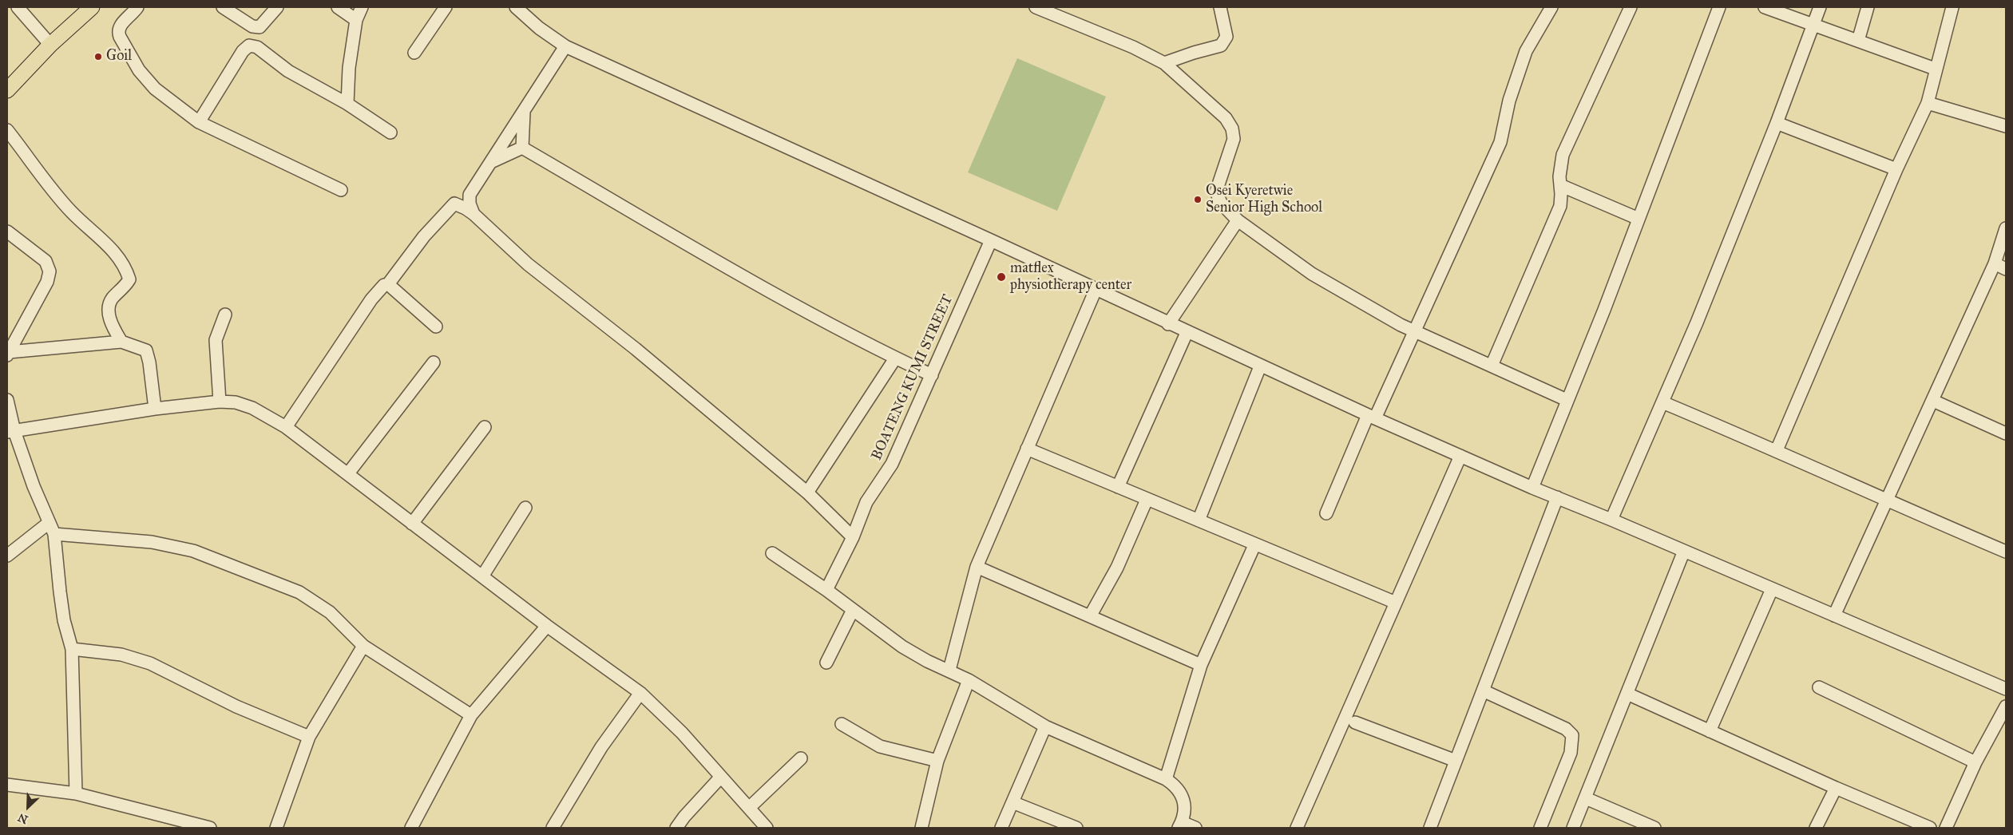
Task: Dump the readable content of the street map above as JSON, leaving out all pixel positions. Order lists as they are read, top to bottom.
{
  "streets": {
    "street": ["BOATENG KUMI STREET"]
  },
  "places": ["Goil", "Osei Kyeretwie Senior High School", "matflex physiotherapy center"],
  "north": "bottom left"
}
